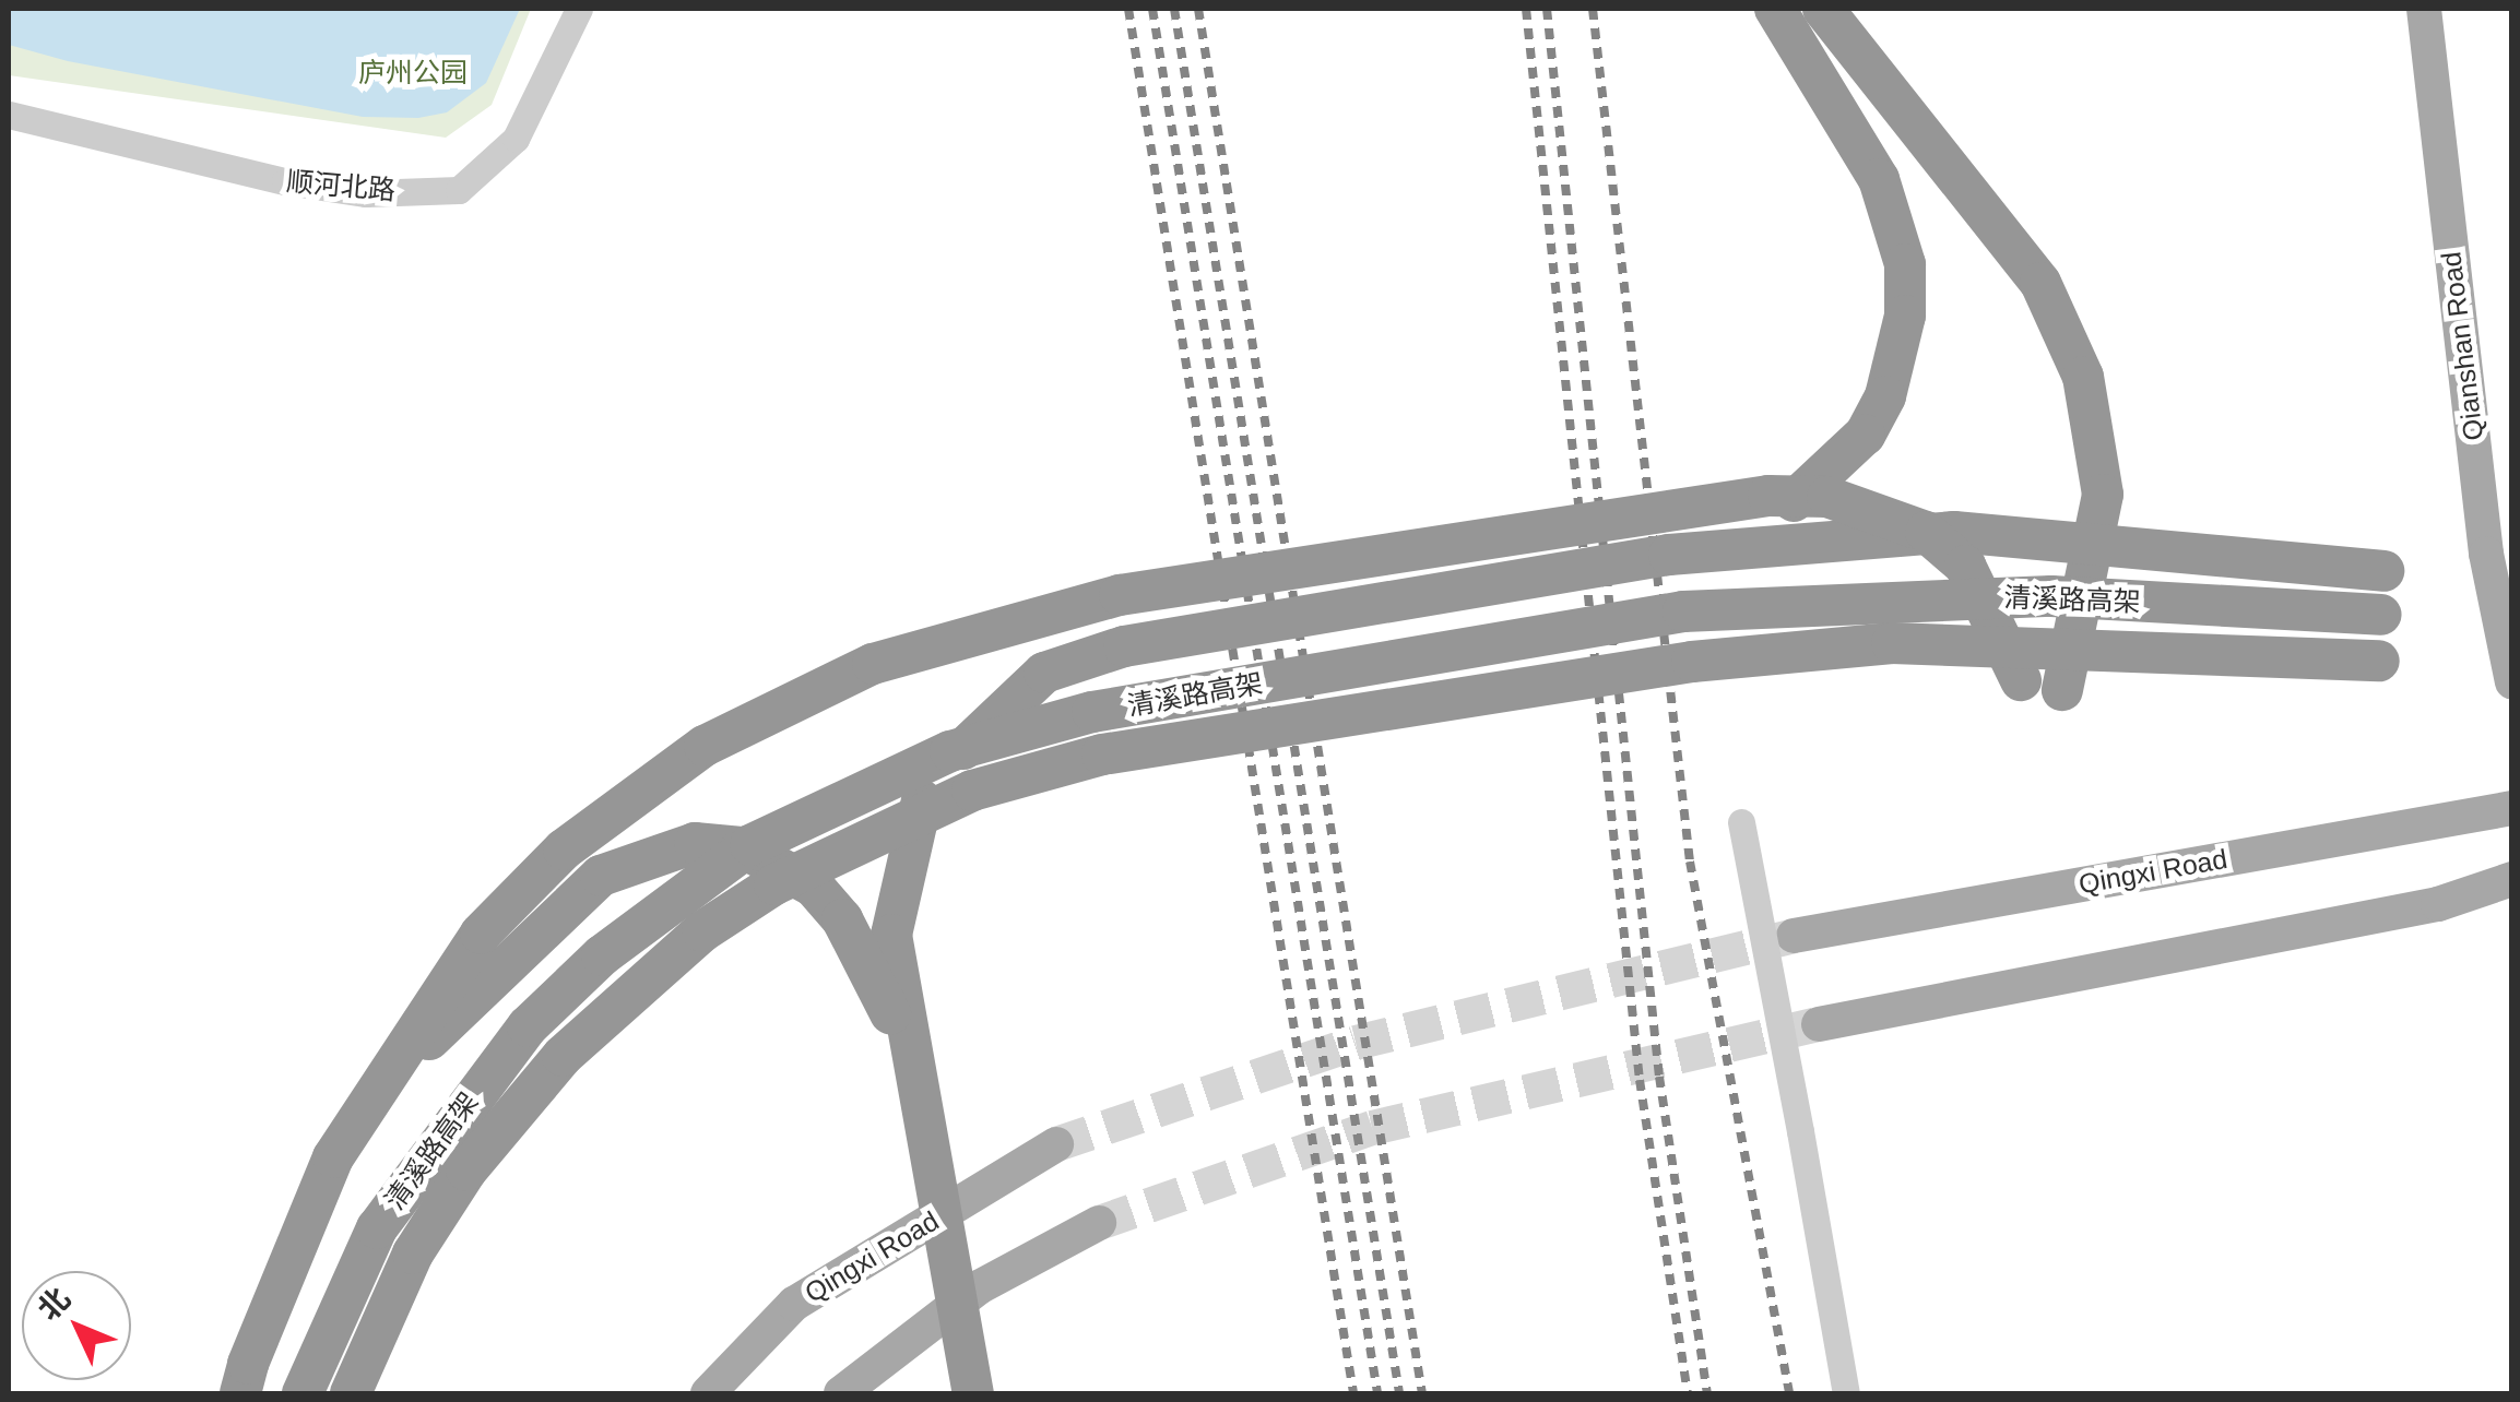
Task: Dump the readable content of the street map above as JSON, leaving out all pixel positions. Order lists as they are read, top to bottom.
{
  "streets": {
    "highway": ["清溪路高架"],
    "main road": ["Qianshan Road", "Qingxi Road"],
    "street": ["顺河北路"]
  },
  "parks": ["庐州公园"],
  "north": "top left"
}
